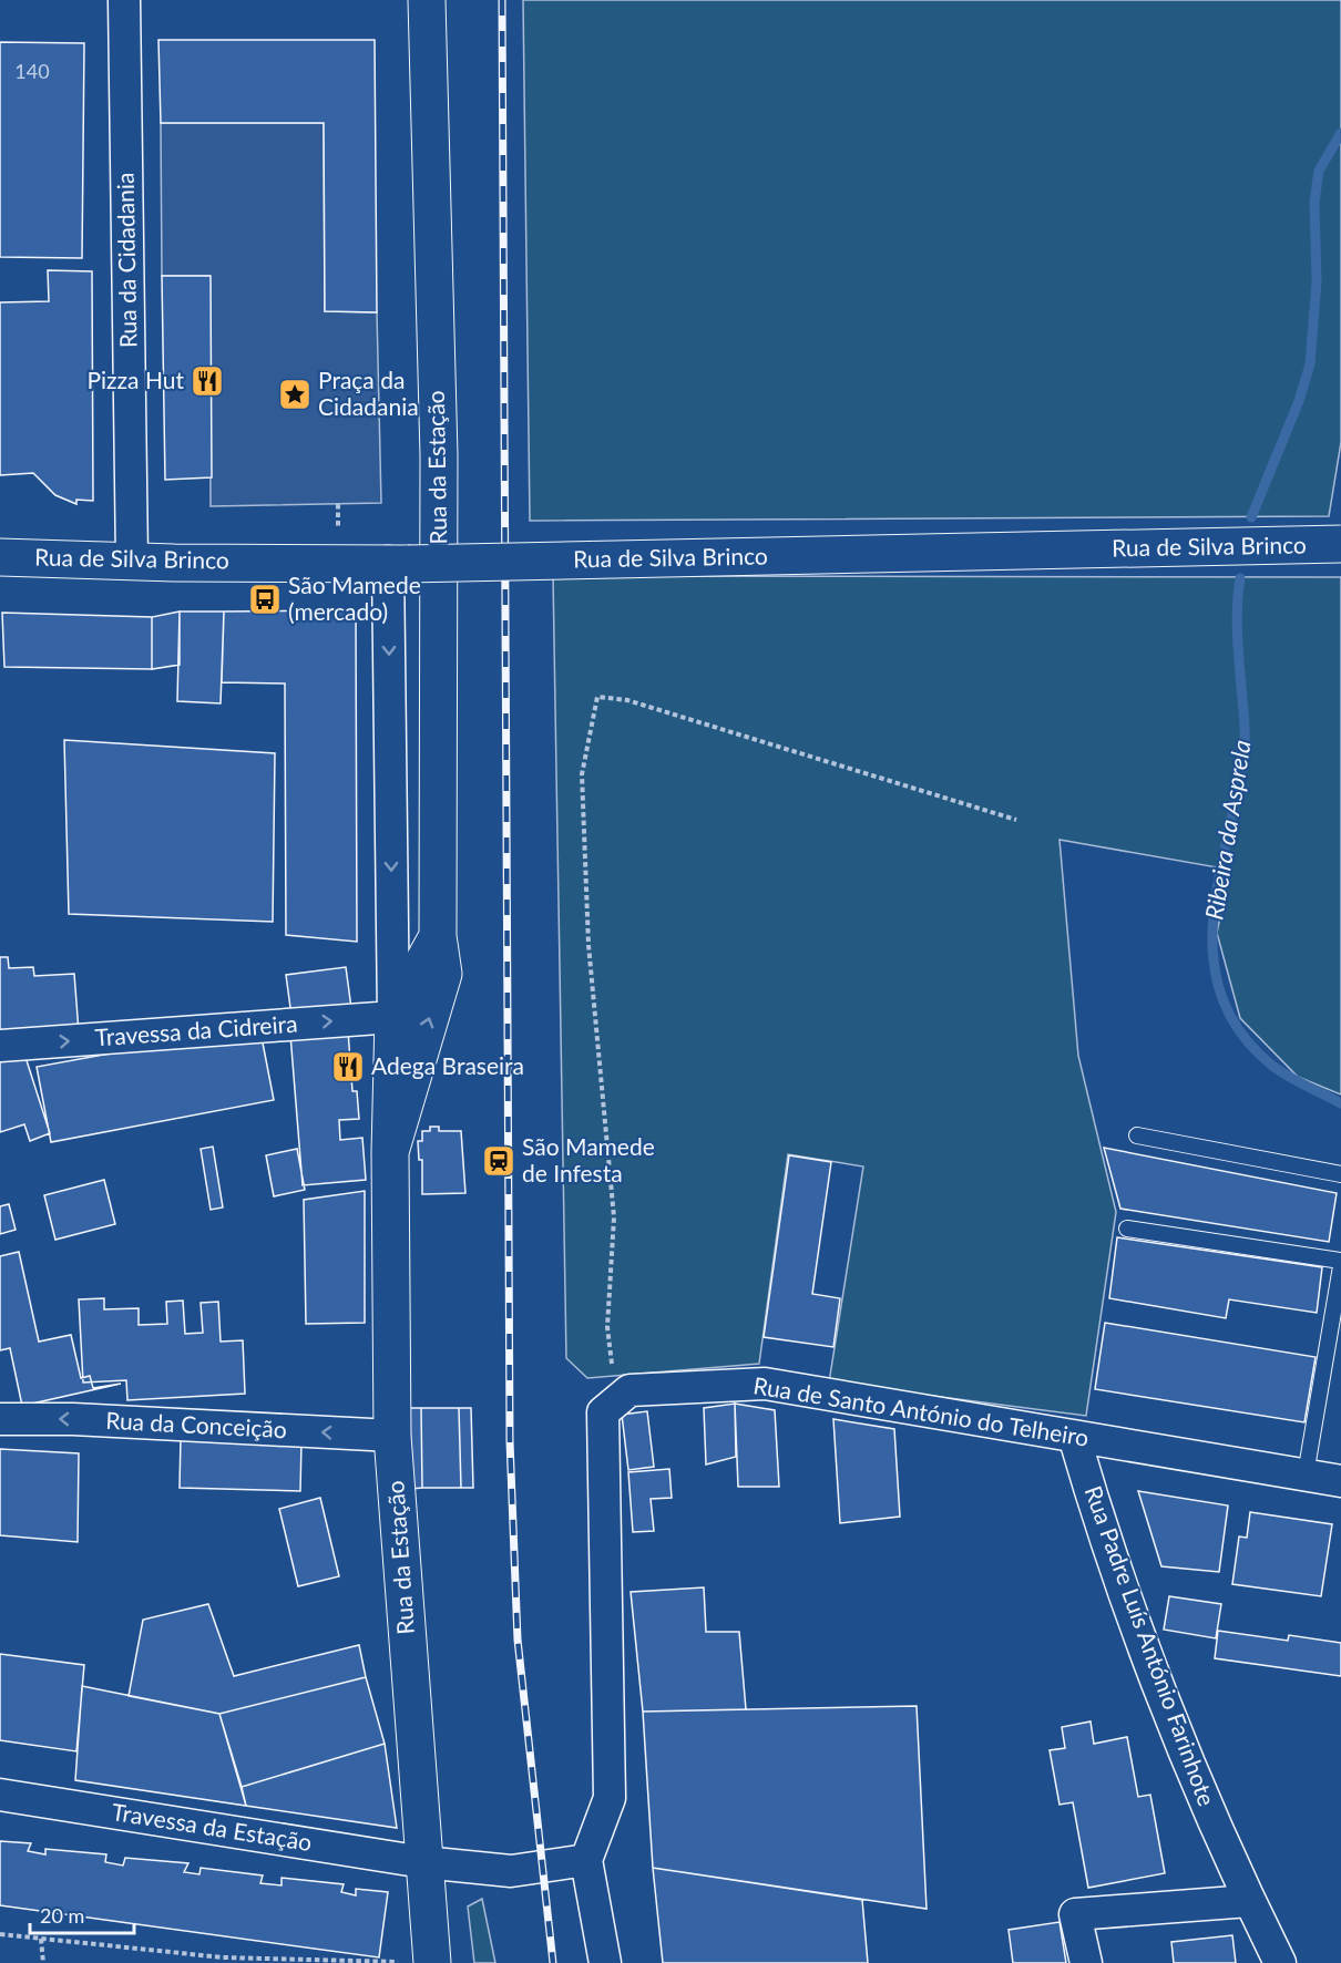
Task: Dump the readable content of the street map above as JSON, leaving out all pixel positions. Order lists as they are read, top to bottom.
{
  "streets": {
    "street": [
      "Rua da Cidadania",
      "Rua da Estação",
      "Rua de Silva Brinco",
      "Travessa da Cidreira",
      "Rua de Santo António do Telheiro",
      "Rua da Conceição",
      "Rua Padre Luís António Farinhote",
      "Travessa da Estação"
    ]
  },
  "crossings": [
    ["Rua da Cidadania", "Rua de Silva Brinco"],
    ["Rua da Estação", "Rua de Silva Brinco"],
    ["Rua da Estação", "Travessa da Cidreira"],
    ["Rua da Estação", "Rua da Conceição"],
    ["Rua da Estação", "Travessa da Estação"],
    ["Rua de Santo António do Telheiro", "Rua Padre Luís António Farinhote"]
  ],
  "one_way": ["Travessa da Cidreira", "Rua da Conceição"],
  "water": ["Ribeira da Asprela"],
  "places": {
    "restaurant": ["Pizza Hut", "Adega Braseira"],
    "place": ["Praça da Cidadania"],
    "bus stop": ["São Mamede (mercado)"],
    "station": ["São Mamede de Infesta"]
  },
  "house_numbers": ["140"],
  "scale_bar": "20 m"
}
